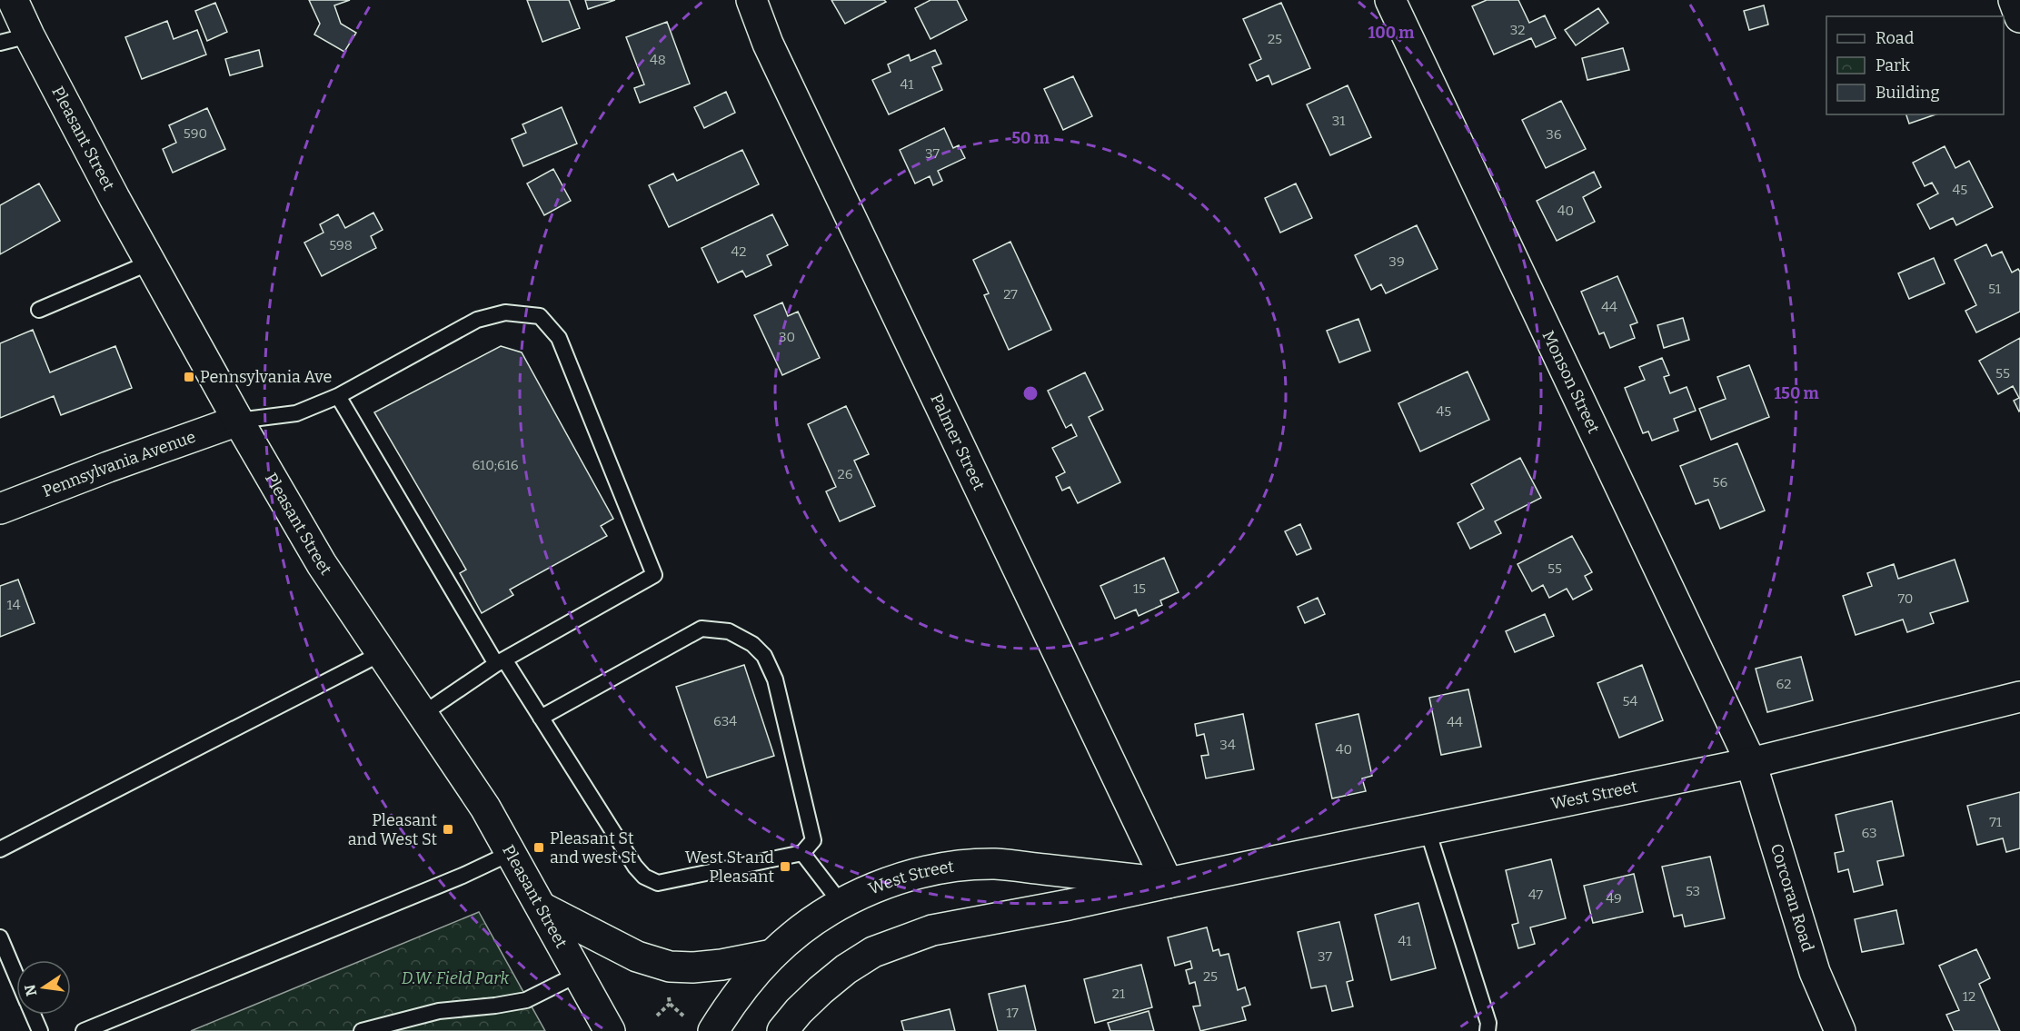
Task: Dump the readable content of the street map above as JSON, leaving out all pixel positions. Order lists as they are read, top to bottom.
{
  "streets": {
    "street": [
      "Pleasant Street",
      "Monson Street",
      "Palmer Street",
      "Pennsylvania Avenue",
      "West Street",
      "Corcoran Road"
    ]
  },
  "crossings": [
    ["Pleasant Street", "Pennsylvania Avenue"],
    ["Monson Street", "West Street"],
    ["Monson Street", "Corcoran Road"],
    ["Palmer Street", "West Street"],
    ["West Street", "Corcoran Road"]
  ],
  "parks": ["D.W. Field Park"],
  "places": {
    "transit": [
      "Pennsylvania Ave",
      "Pleasant and West St",
      "Pleasant St and west St",
      "West St and Pleasant"
    ]
  },
  "house_numbers": [
    "32",
    "25",
    "48",
    "41",
    "31",
    "590",
    "36",
    "37",
    "45",
    "40",
    "598",
    "42",
    "39",
    "51",
    "27",
    "44",
    "30",
    "55",
    "45",
    "610;616",
    "26",
    "56",
    "55",
    "15",
    "70",
    "14",
    "62",
    "54",
    "634",
    "44",
    "34",
    "40",
    "71",
    "63",
    "53",
    "47",
    "49",
    "41",
    "37",
    "25",
    "21",
    "12",
    "17"
  ],
  "legend": ["Road", "Park", "Building"],
  "north": "left",
  "rings": ["100 m", "50 m", "150 m"]
}
